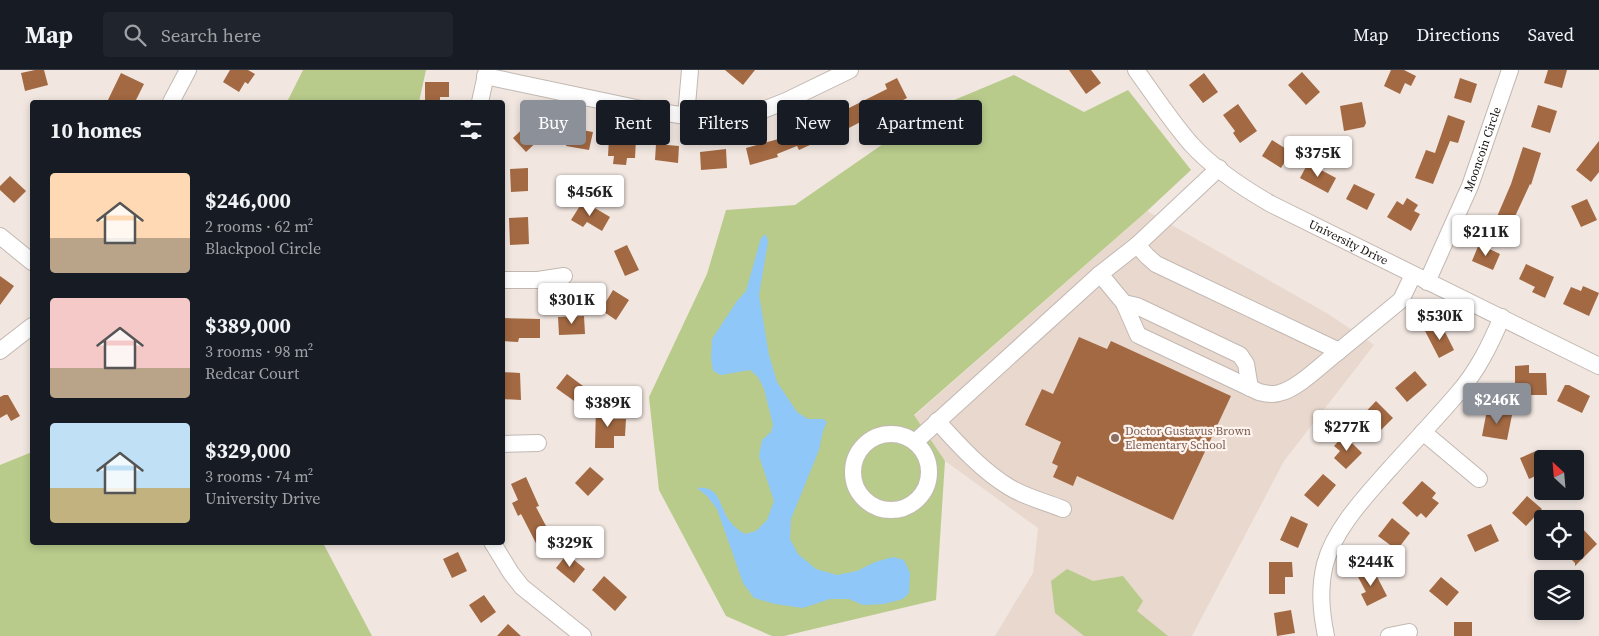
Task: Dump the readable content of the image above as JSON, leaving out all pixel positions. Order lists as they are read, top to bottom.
{
  "streets": {
    "street": ["Mooncoin Circle", "University Drive"]
  },
  "crossings": [
    ["Mooncoin Circle", "University Drive"]
  ],
  "places": ["Doctor Gustavus Brown Elementary School"],
  "north": "top left",
  "page": {
    "header": "Map",
    "search": "Search here",
    "nav": ["Map", "Directions", "Saved"],
    "chip": [
      "Buy",
      "Rent",
      "Filters",
      "New",
      "Apartment"
    ],
    "heading": "10 homes",
    "price": [
      "$375K",
      "$456K",
      "$211K",
      "$301K",
      "$530K",
      "$246K",
      "$389K",
      "$277K",
      "$329K",
      "$244K"
    ],
    "list": [
      {
        "name": "$246,000",
        "note": "2 rooms · 62 m² · Blackpool Circle"
      },
      {
        "name": "$389,000",
        "note": "3 rooms · 98 m² · Redcar Court"
      },
      {
        "name": "$329,000",
        "note": "3 rooms · 74 m² · University Drive"
      }
    ]
  }
}
